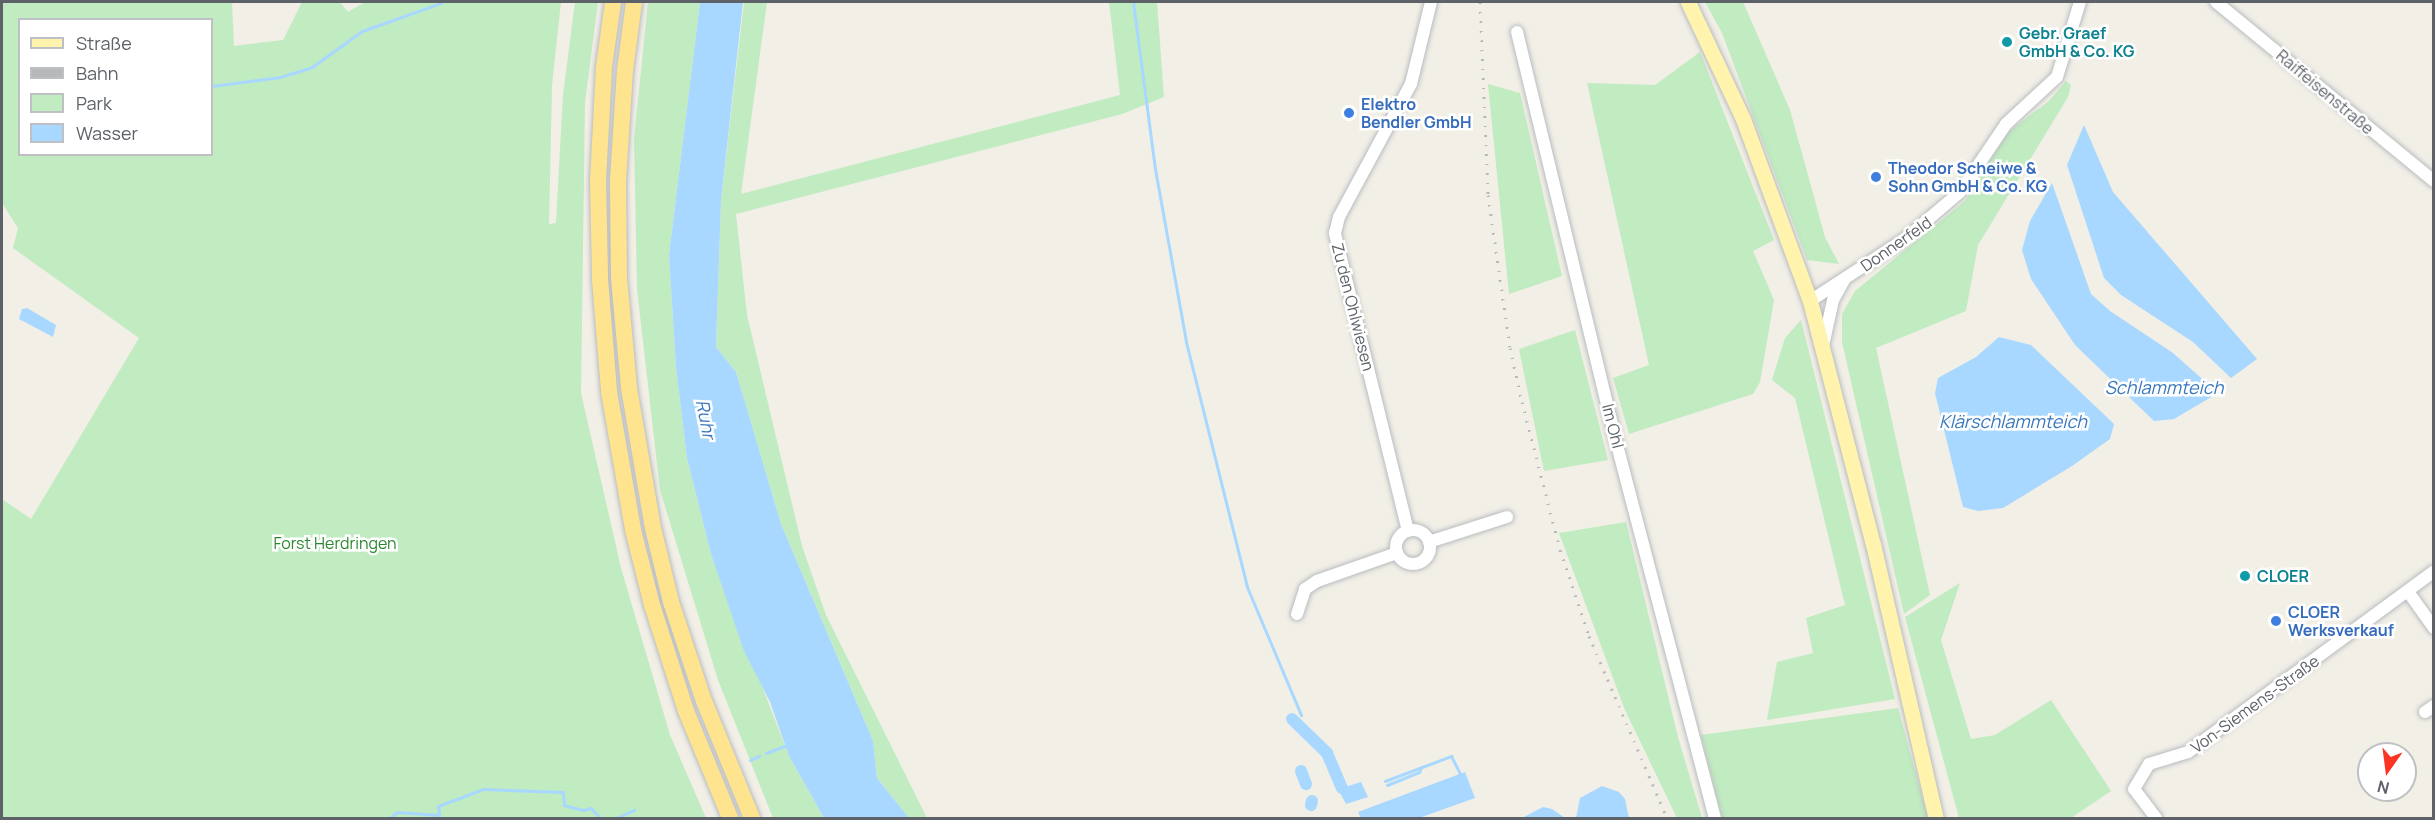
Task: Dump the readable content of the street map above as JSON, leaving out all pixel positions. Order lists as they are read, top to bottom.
{
  "streets": {
    "street": [
      "Raiffeisenstraße",
      "Donnerfeld",
      "Zu den Ohlwiesen",
      "Im Ohl",
      "Von-Siemens-Straße"
    ]
  },
  "water": ["Schlammteich", "Ruhr", "Klärschlammteich"],
  "parks": ["Forst Herdringen"],
  "places": [
    "Gebr. Graef GmbH & Co. KG",
    "Elektro Bendler GmbH",
    "Theodor Scheiwe & Sohn GmbH & Co. KG",
    "CLOER",
    "CLOER Werksverkauf"
  ],
  "legend": [
    "Straße",
    "Bahn",
    "Park",
    "Wasser"
  ],
  "north": "bottom"
}
